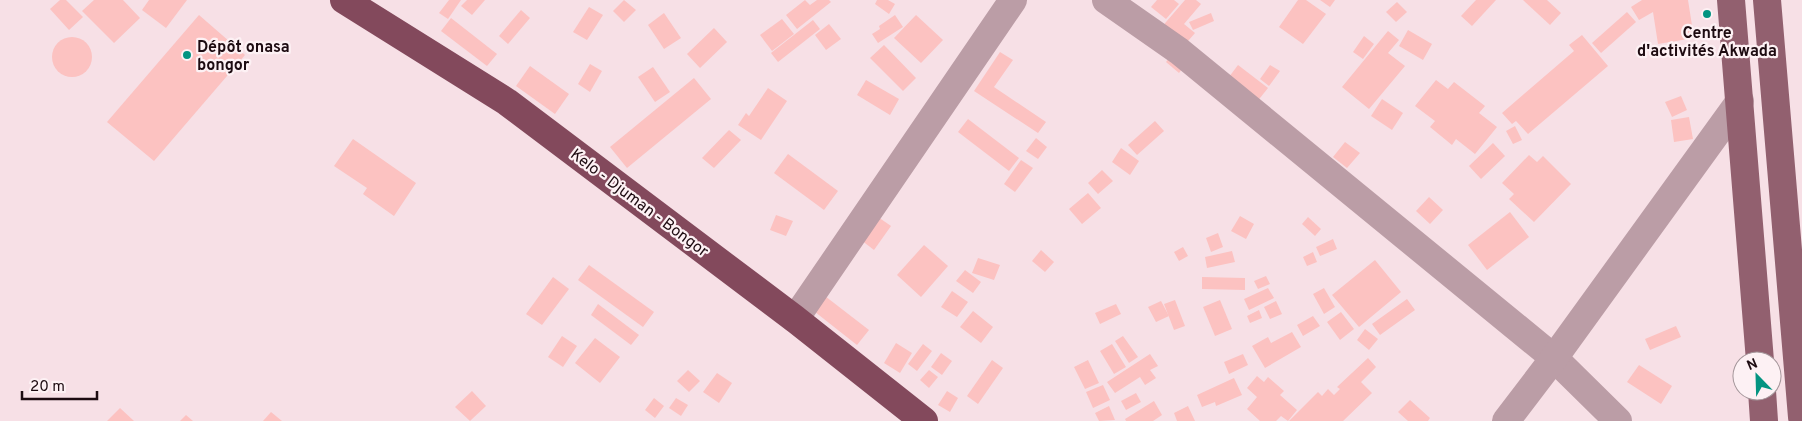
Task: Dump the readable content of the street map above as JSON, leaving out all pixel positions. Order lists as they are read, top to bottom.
{
  "streets": {
    "highway": ["Kelo - Djuman - Bongor"]
  },
  "places": ["Centre d'activités Akwada", "Dépôt onasa bongor"],
  "scale_bar": "20 m",
  "north": "top left"
}
